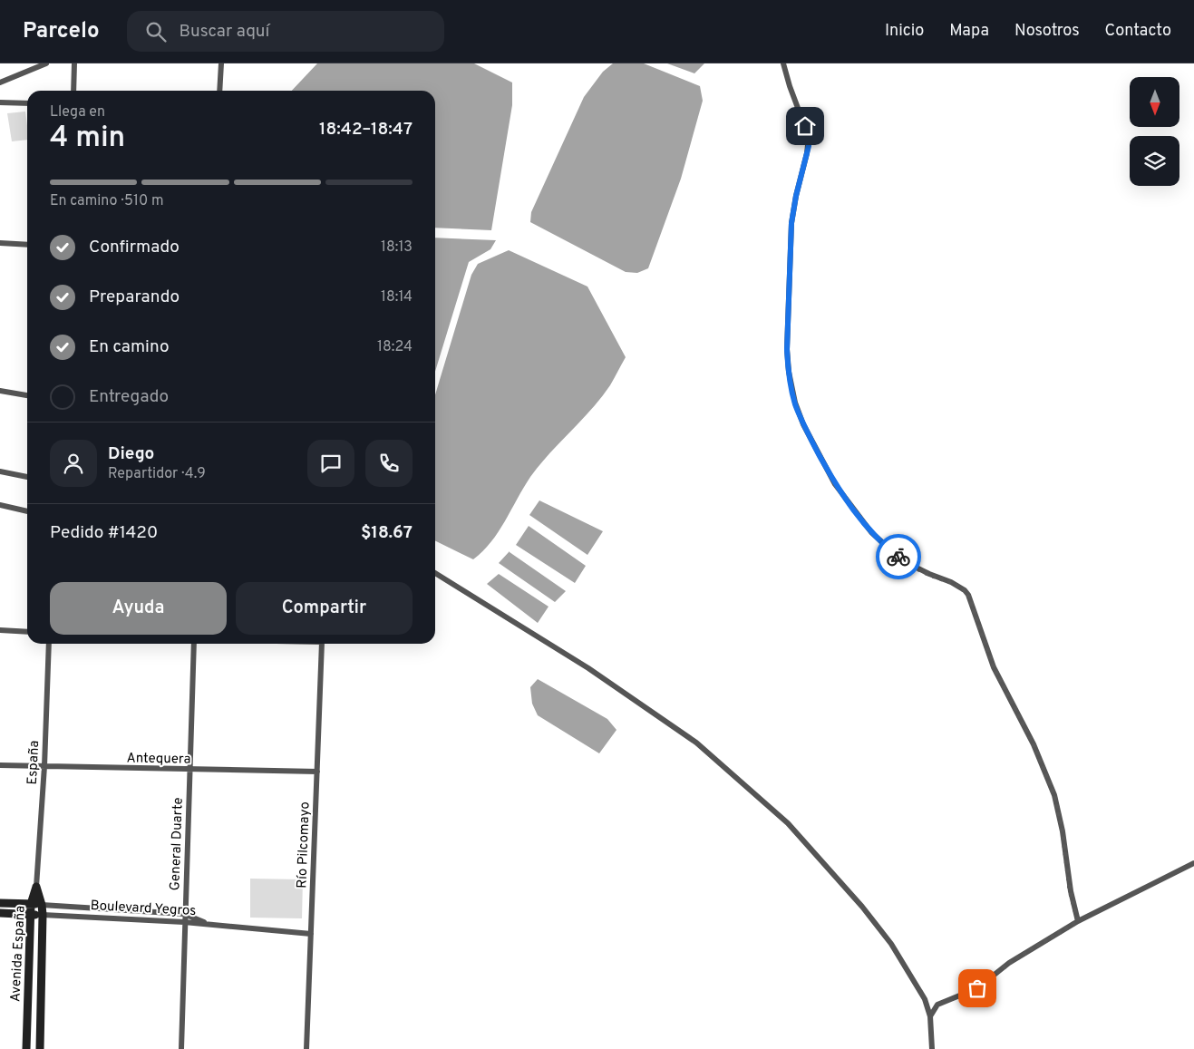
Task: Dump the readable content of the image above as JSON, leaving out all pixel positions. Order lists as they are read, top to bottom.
{
  "streets": {
    "street": [
      "Antequera",
      "España",
      "General Duarte",
      "Río Pilcomayo",
      "Boulevard Yegros",
      "Avenida España"
    ]
  },
  "crossings": [
    ["Antequera", "España"],
    ["Antequera", "General Duarte"],
    ["Antequera", "Río Pilcomayo"],
    ["España", "Avenida España"],
    ["General Duarte", "Boulevard Yegros"],
    ["Boulevard Yegros", "Avenida España"]
  ],
  "north": "bottom",
  "page": {
    "header": "Parcelo",
    "search": "Buscar aquí",
    "nav": [
      "Inicio",
      "Mapa",
      "Nosotros",
      "Contacto"
    ],
    "heading": ["4 min", "Llega en", "18:42–18:47"],
    "panel": [
      "Diego",
      "Repartidor · 4.9",
      "Pedido #1420",
      "$18.67"
    ],
    "bar": "En camino · 510 m",
    "list": [
      ["Confirmado", "18:13"],
      ["Preparando", "18:14"],
      ["En camino", "18:24"],
      "Entregado"
    ],
    "buttons": ["Ayuda", "Compartir"]
  }
}
